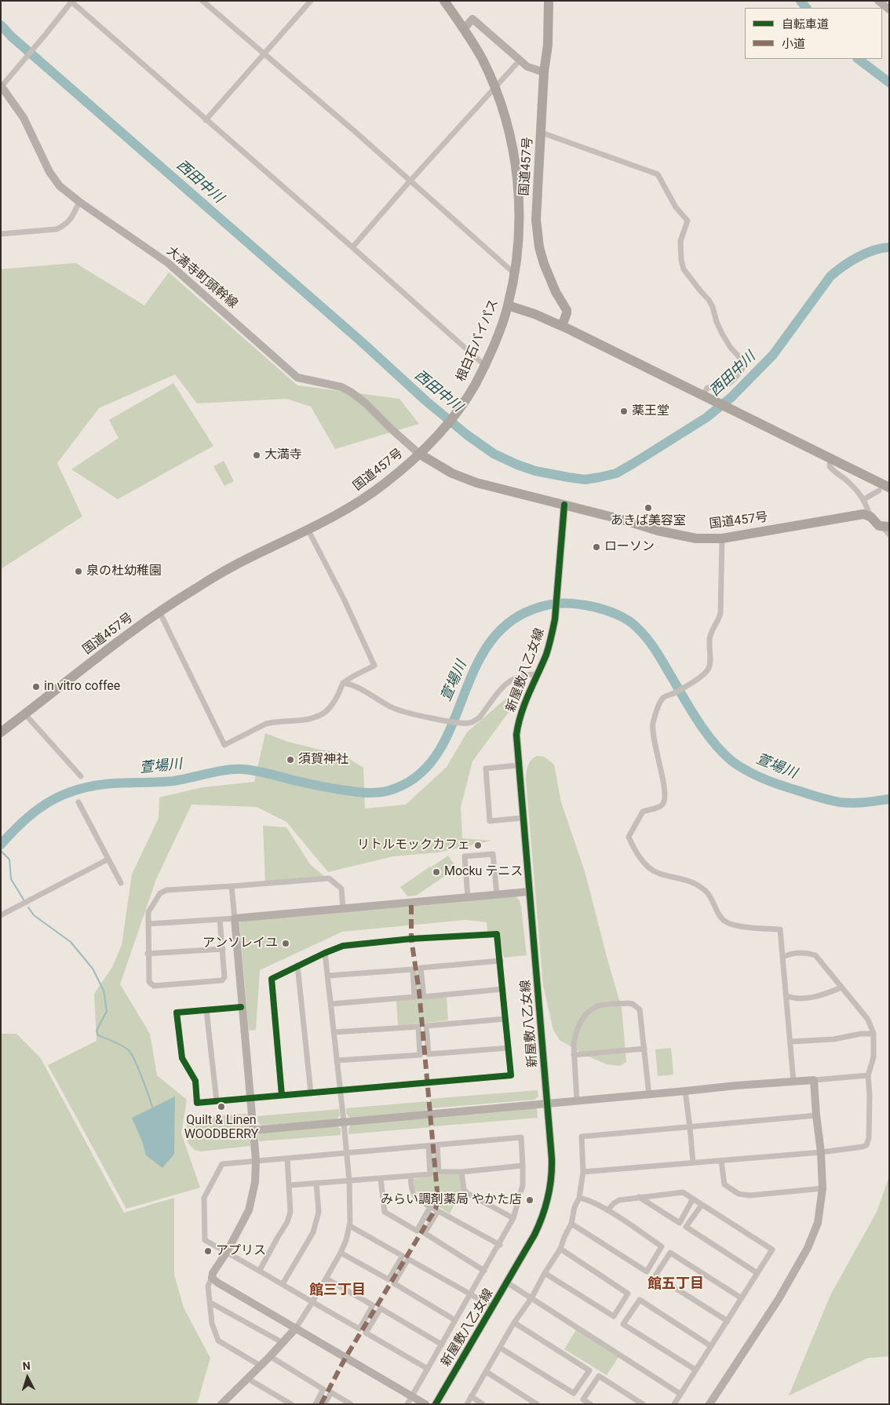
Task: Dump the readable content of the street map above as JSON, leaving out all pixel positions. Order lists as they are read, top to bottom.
{
  "streets": {
    "highway": ["国道457号", "根白石バイパス"],
    "street": ["大満寺町頭幹線", "新屋敷八乙女線"]
  },
  "crossings": [
    ["国道457号", "大満寺町頭幹線"],
    ["国道457号", "根白石バイパス"],
    ["国道457号", "新屋敷八乙女線"],
    ["大満寺町頭幹線", "根白石バイパス"]
  ],
  "districts": ["館五丁目", "館三丁目"],
  "water": ["西田中川", "萱場川"],
  "places": [
    "薬王堂",
    "大満寺",
    "あきば美容室",
    "ローソン",
    "泉の杜幼稚園",
    "in vitro coffee",
    "須賀神社",
    "リトルモックカフェ",
    "Mocku テニス",
    "アンソレイユ",
    "Quilt & Linen WOODBERRY",
    "みらい調剤薬局 やかた店",
    "アプリス"
  ],
  "legend": ["自転車道", "小道"],
  "north": "top"
}
